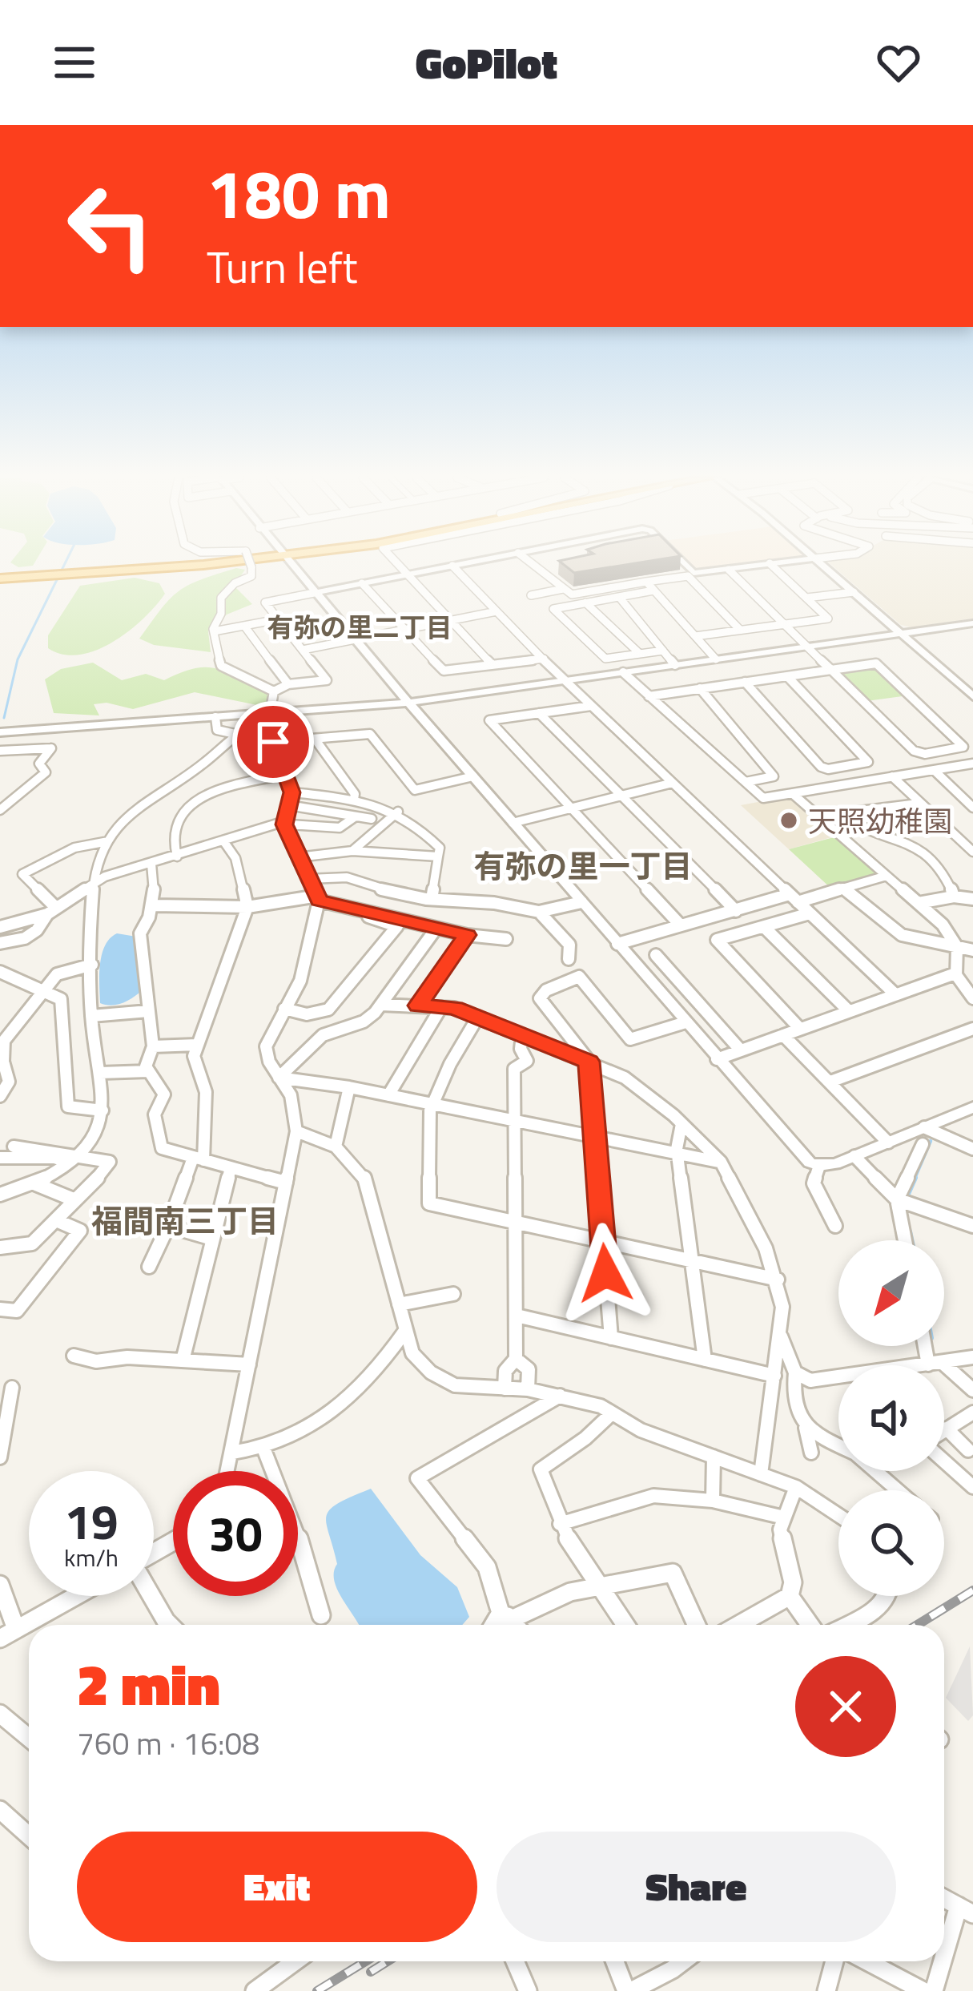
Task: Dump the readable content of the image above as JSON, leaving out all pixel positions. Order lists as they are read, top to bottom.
{
  "districts": ["有弥の里二丁目", "有弥の里一丁目", "福間南三丁目"],
  "places": ["天照幼稚園"],
  "north": "bottom left",
  "page": {
    "header": "GoPilot",
    "turn": ["180 m", "Turn left"],
    "speed": "19 km/h",
    "limit": "30",
    "heading": ["2 min", "760 m · 16:08"],
    "buttons": ["Exit", "Share"]
  }
}
